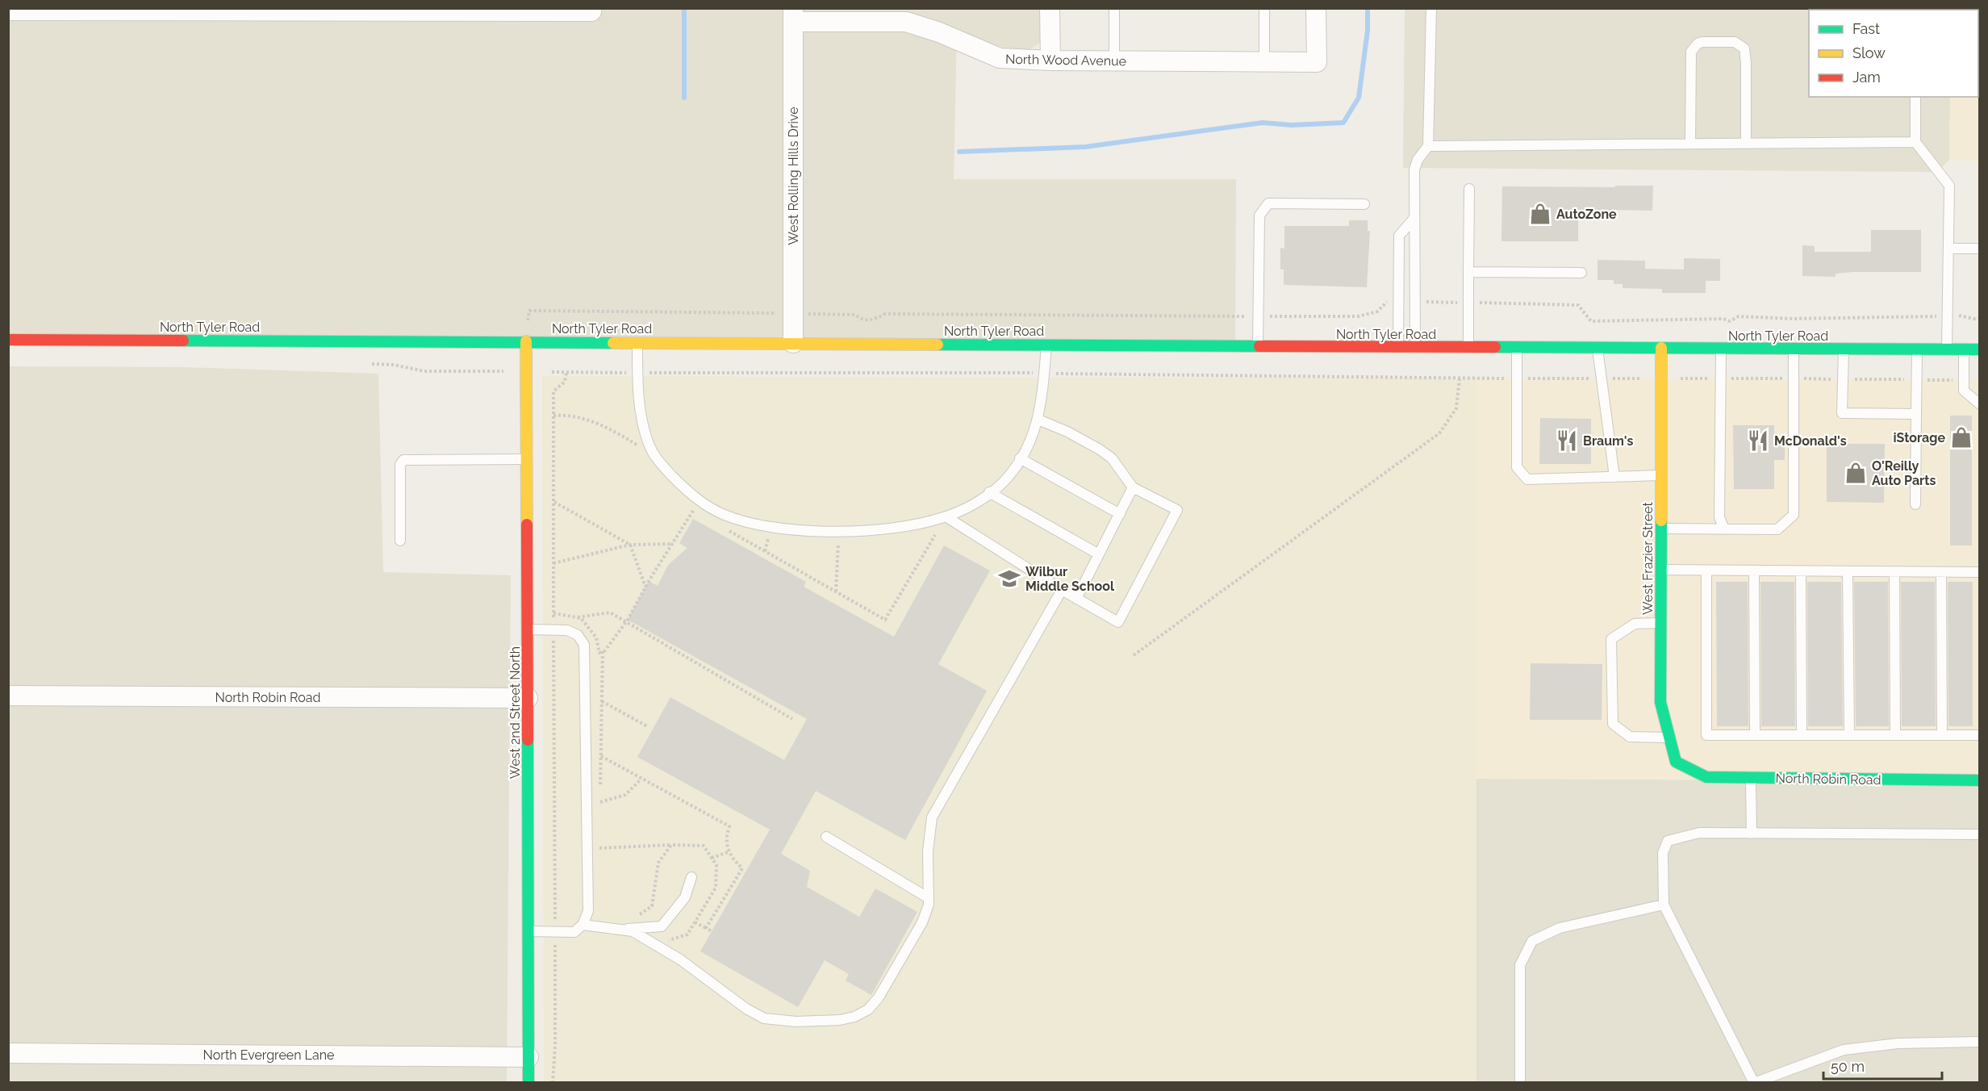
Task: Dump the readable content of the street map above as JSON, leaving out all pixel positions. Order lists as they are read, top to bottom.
{
  "streets": {
    "main road": [
      "North Tyler Road",
      "West Frazier Street",
      "North Robin Road",
      "West 2nd Street North"
    ],
    "street": ["North Wood Avenue", "West Rolling Hills Drive", "North Evergreen Lane"]
  },
  "crossings": [
    ["North Wood Avenue", "West Rolling Hills Drive"],
    ["West Rolling Hills Drive", "North Tyler Road"],
    ["North Tyler Road", "West Frazier Street"],
    ["North Tyler Road", "West 2nd Street North"],
    ["West Frazier Street", "North Robin Road"],
    ["North Robin Road", "West 2nd Street North"],
    ["West 2nd Street North", "North Evergreen Lane"]
  ],
  "places": {
    "shop": ["AutoZone", "iStorage", "O'Reilly Auto Parts"],
    "restaurant": ["Braum's", "McDonald's"],
    "school or university": ["Wilbur Middle School"]
  },
  "legend": ["Fast", "Slow", "Jam"],
  "scale_bar": "50 m"
}
